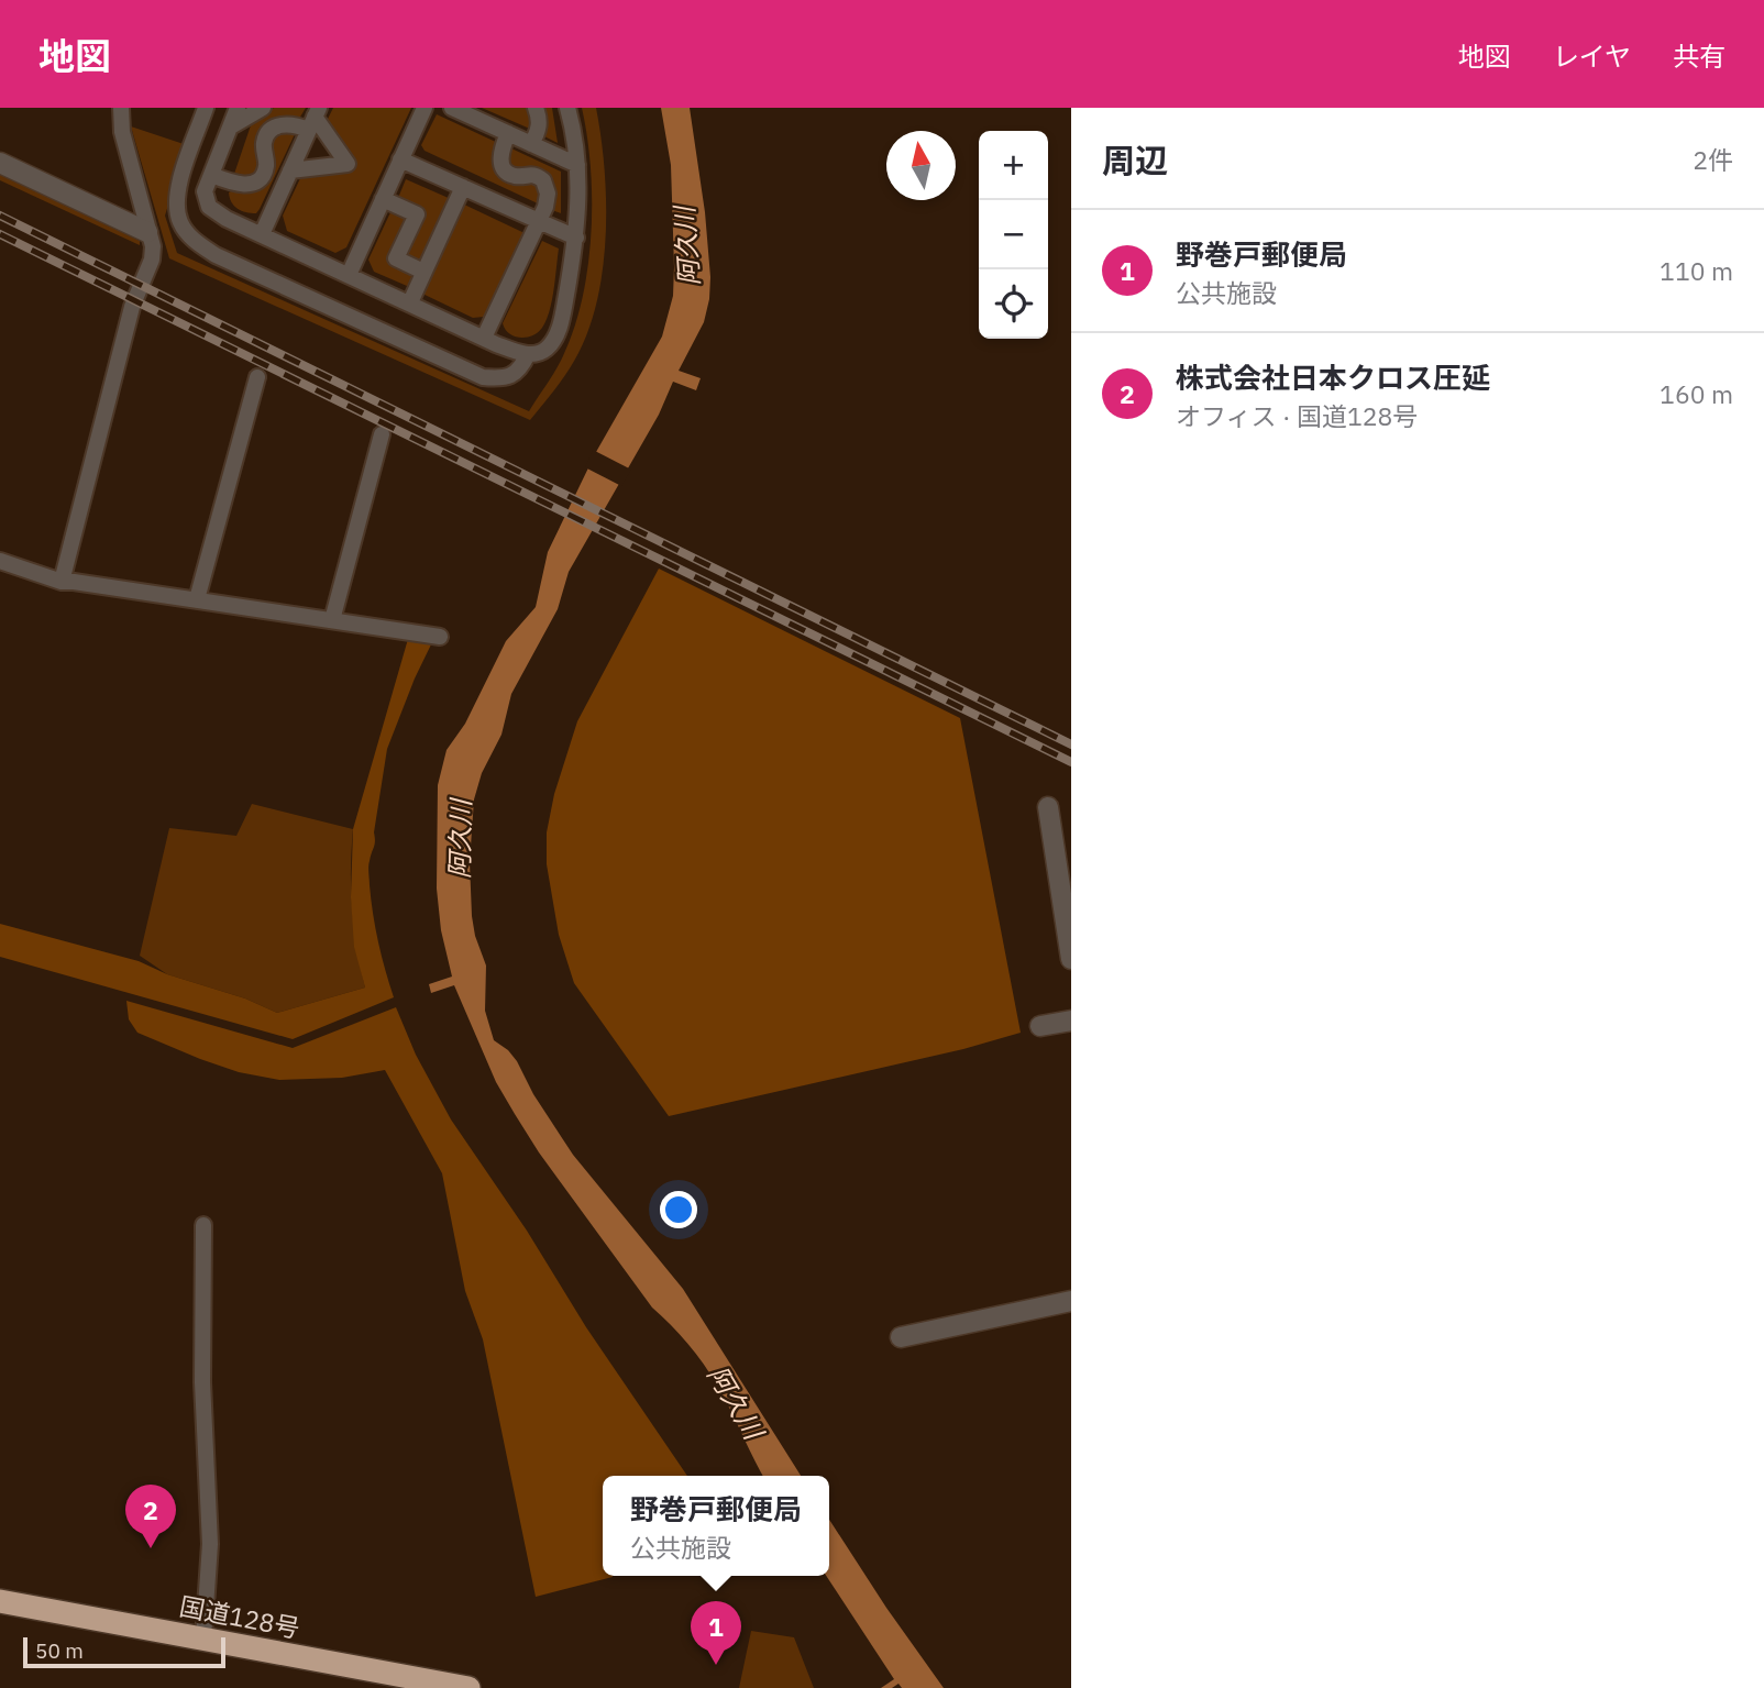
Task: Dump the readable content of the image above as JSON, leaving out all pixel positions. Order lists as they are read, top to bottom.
{
  "streets": {
    "highway": ["国道128号"]
  },
  "water": ["阿久川"],
  "scale_bar": "50 m",
  "north": "top",
  "page": {
    "header": "地図",
    "nav": ["地図", "レイヤ", "共有"],
    "heading": ["周辺", "2件"],
    "map_buttons": ["+", "−"],
    "list": [
      {
        "mark": "1",
        "name": "野巻戸郵便局",
        "note": "公共施設",
        "value": "110 m"
      },
      {
        "mark": "2",
        "name": "株式会社日本クロス圧延",
        "note": "オフィス · 国道128号",
        "value": "160 m"
      }
    ],
    "popup": ["野巻戸郵便局", "公共施設"],
    "pins": ["2", "1"],
    "scale": "50 m"
  }
}
